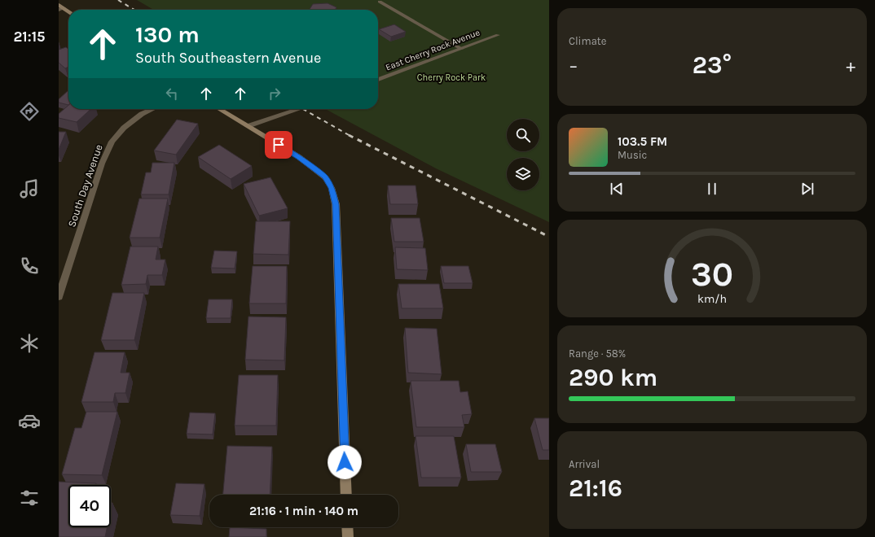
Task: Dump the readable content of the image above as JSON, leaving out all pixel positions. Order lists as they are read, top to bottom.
{
  "streets": {
    "street": ["East Cherry Rock Avenue", "South Day Avenue"]
  },
  "parks": ["Cherry Rock Park"],
  "page": {
    "tabs": "21:15",
    "tile": [
      "Climate",
      ["Range · 58%", "290 km"],
      ["Arrival", "21:16"]
    ],
    "turn": ["130 m", "South Southeastern Avenue"],
    "heat": ["−", "23°", "+"],
    "song": ["103.5 FM", "Music"],
    "limit": "40",
    "trip": "21:16 · 1 min · 140 m",
    "gauge": ["30", "km/h"]
  }
}
